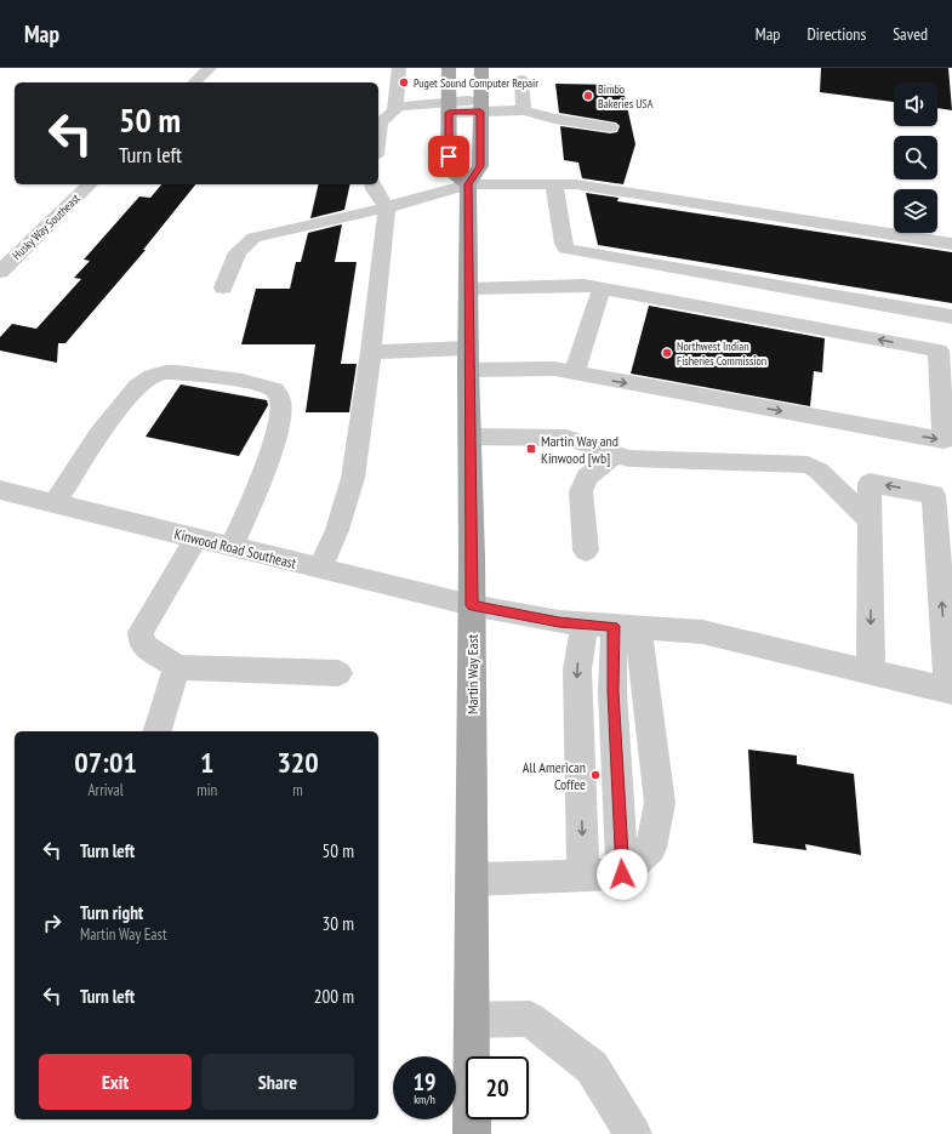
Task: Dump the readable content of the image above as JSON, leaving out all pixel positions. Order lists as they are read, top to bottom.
{
  "streets": {
    "main road": ["Martin Way East"],
    "street": ["Husky Way Southeast", "Kinwood Road Southeast"]
  },
  "crossings": [
    ["Kinwood Road Southeast", "Martin Way East"]
  ],
  "places": {
    "other": [
      "Puget Sound Computer Repair",
      "Bimbo Bakeries USA",
      "Northwest Indian Fisheries Commission",
      "All American Coffee"
    ],
    "transit": ["Martin Way and Kinwood [wb]"]
  },
  "page": {
    "header": "Map",
    "nav": ["Map", "Directions", "Saved"],
    "turn": ["50 m", "Turn left"],
    "eta": [
      "07:01",
      "Arrival",
      "1",
      "min",
      "320",
      "m"
    ],
    "list": [
      {
        "name": "Turn left",
        "value": "50 m"
      },
      {
        "name": "Turn right",
        "note": "Martin Way East",
        "value": "30 m"
      },
      {
        "name": "Turn left",
        "value": "200 m"
      }
    ],
    "buttons": ["Exit", "Share"],
    "speed": "19 km/h",
    "limit": "20"
  }
}
